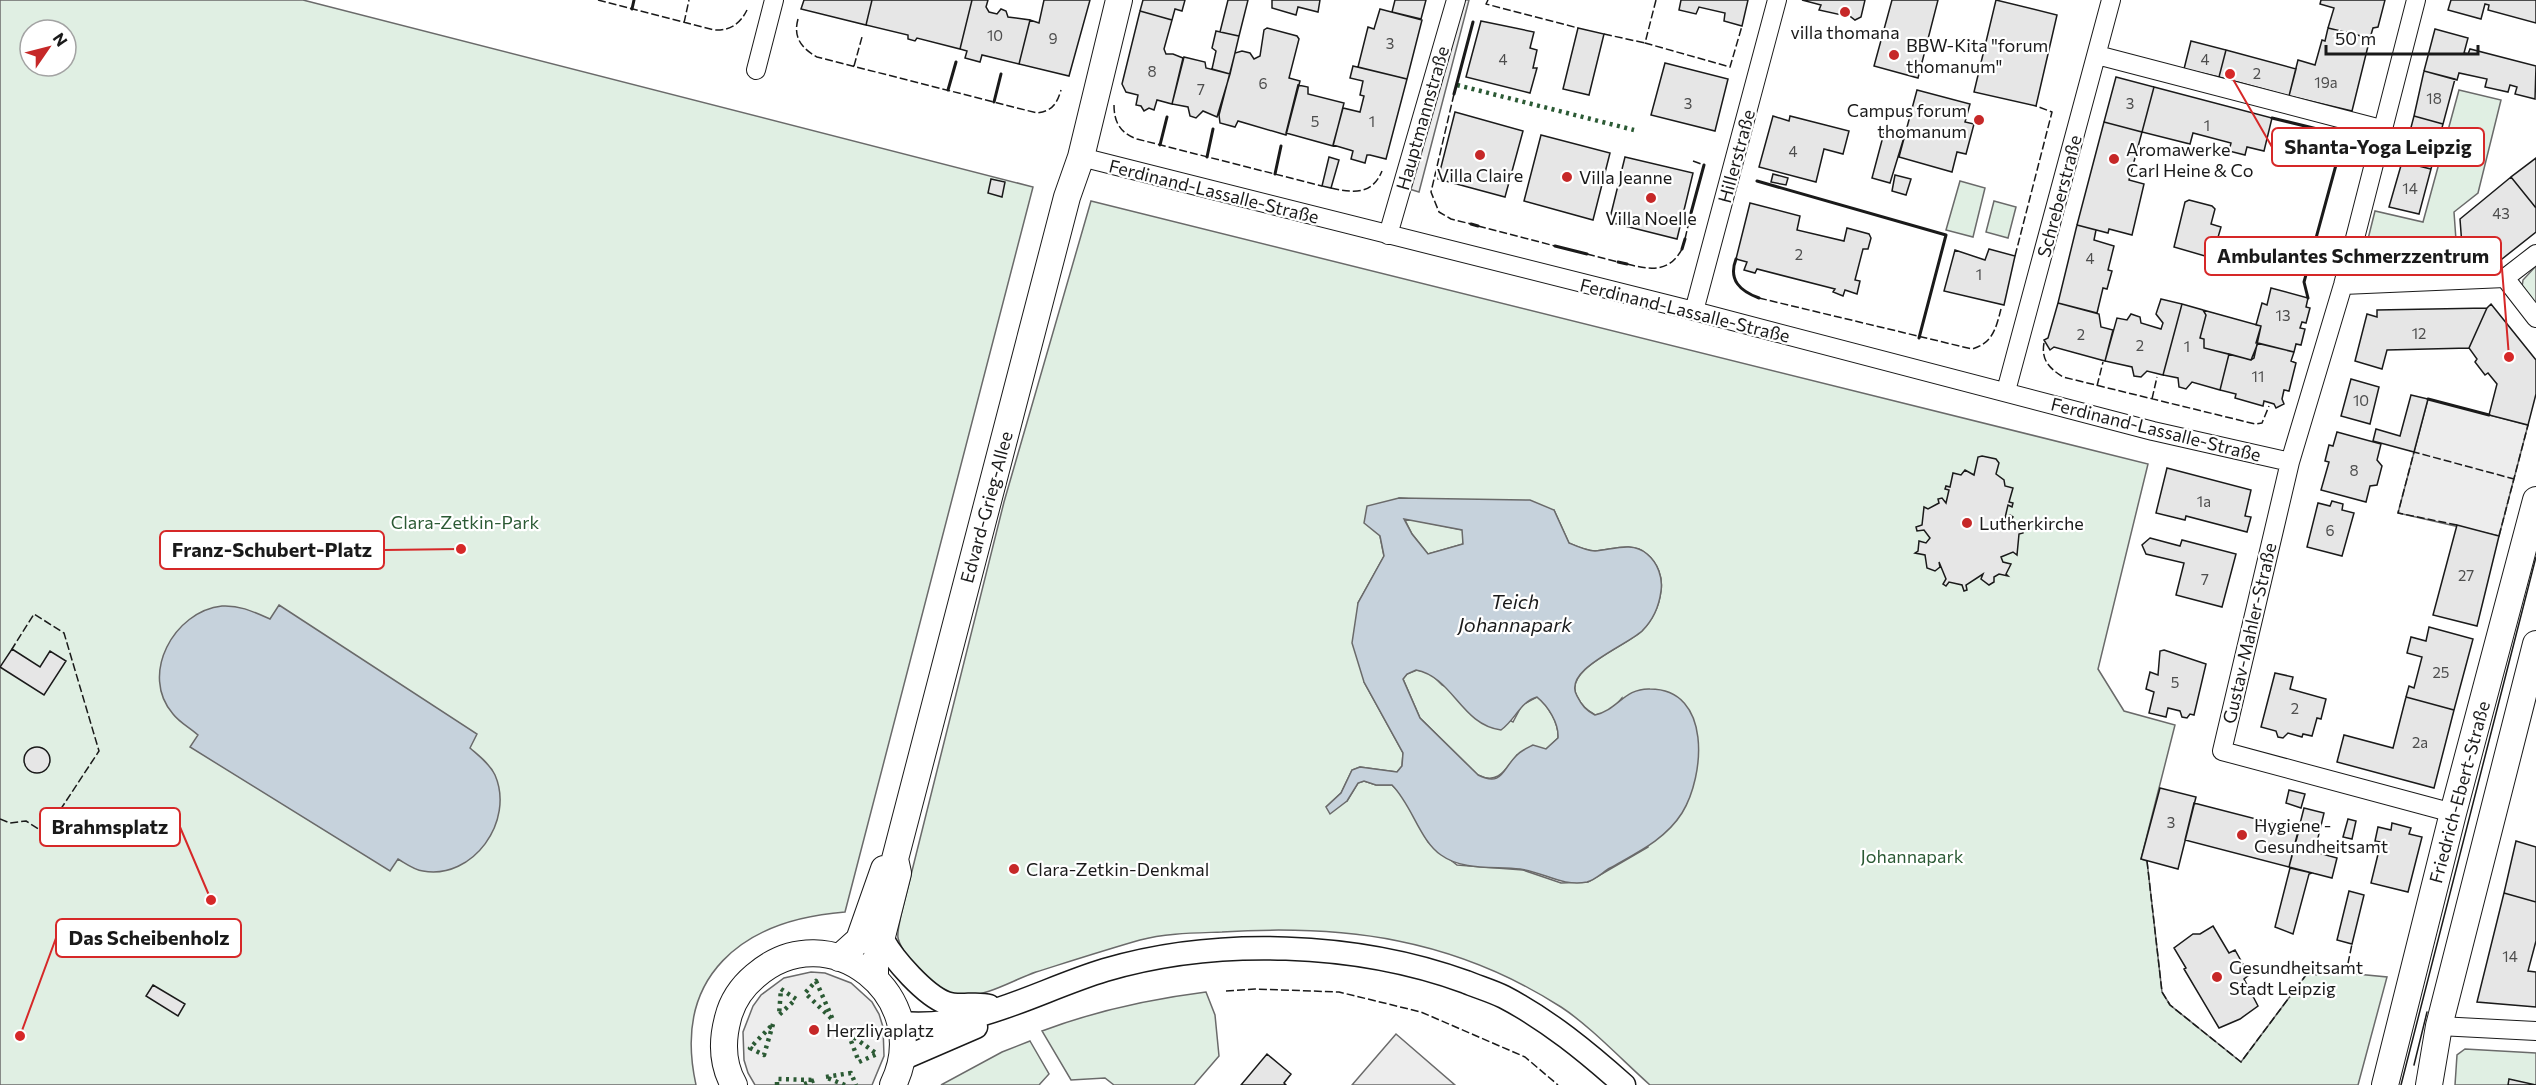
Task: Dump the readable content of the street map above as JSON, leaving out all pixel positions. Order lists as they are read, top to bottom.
{
  "streets": {
    "main road": ["Edvard-Grieg-Allee", "Friedrich-Ebert-Straße"],
    "street": [
      "Hauptmannstraße",
      "Hillerstraße",
      "Ferdinand-Lassalle-Straße",
      "Schreberstraße",
      "Gustav-Mahler-Straße"
    ]
  },
  "crossings": [
    ["Hauptmannstraße", "Ferdinand-Lassalle-Straße"],
    ["Hillerstraße", "Ferdinand-Lassalle-Straße"],
    ["Ferdinand-Lassalle-Straße", "Schreberstraße"],
    ["Ferdinand-Lassalle-Straße", "Edvard-Grieg-Allee"],
    ["Ferdinand-Lassalle-Straße", "Gustav-Mahler-Straße"],
    ["Gustav-Mahler-Straße", "Friedrich-Ebert-Straße"]
  ],
  "water": ["Teich Johannapark"],
  "parks": ["Clara-Zetkin-Park", "Johannapark"],
  "places": [
    "villa thomana",
    "BBW-Kita \"forum thomanum\"",
    "Shanta-Yoga Leipzig",
    "Campus forum thomanum",
    "Villa Claire",
    "Aromawerke Carl Heine & Co",
    "Villa Jeanne",
    "Villa Noelle",
    "Ambulantes Schmerzzentrum",
    "Lutherkirche",
    "Franz-Schubert-Platz",
    "Hygiene - Gesundheitsamt",
    "Clara-Zetkin-Denkmal",
    "Brahmsplatz",
    "Gesundheitsamt Stadt Leipzig",
    "Herzliyaplatz",
    "Das Scheibenholz"
  ],
  "house_numbers": [
    "10",
    "9",
    "3",
    "4",
    "4",
    "8",
    "2",
    "19a",
    "6",
    "7",
    "18",
    "3",
    "3",
    "5",
    "1",
    "1",
    "4",
    "14",
    "43",
    "2",
    "4",
    "1",
    "13",
    "12",
    "2",
    "2",
    "1",
    "11",
    "10",
    "8",
    "1a",
    "6",
    "27",
    "7",
    "25",
    "5",
    "2",
    "2a",
    "3",
    "14"
  ],
  "scale_bar": "50 m",
  "north": "top right"
}
